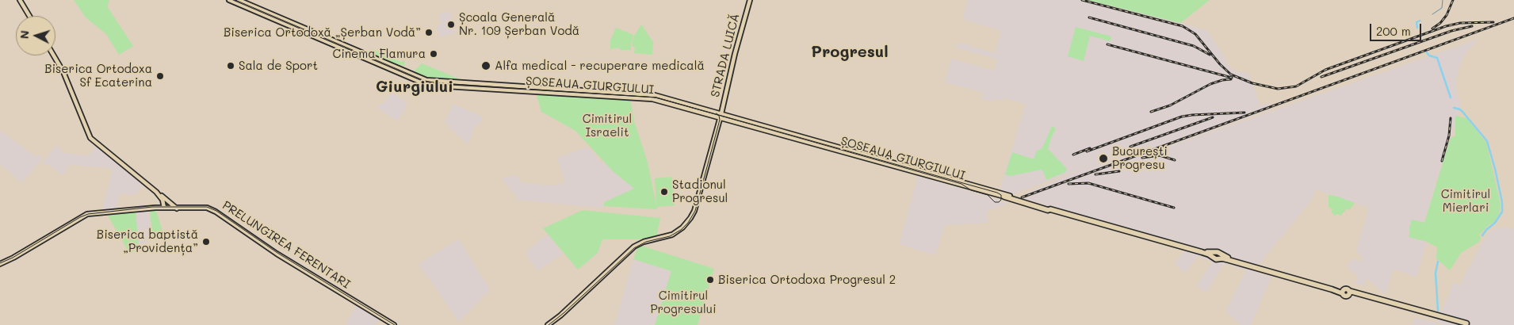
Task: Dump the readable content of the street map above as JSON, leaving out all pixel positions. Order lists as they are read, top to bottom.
{
  "streets": {
    "highway": ["ȘOSEAUA GIURGIULUI"],
    "main road": ["STRADA LUICĂ", "PRELUNGIREA FERENTARI"]
  },
  "crossings": [
    ["STRADA LUICĂ", "ȘOSEAUA GIURGIULUI"]
  ],
  "districts": ["Progresul", "Giurgiului"],
  "parks": ["Cimitirul Israelit", "Cimitirul Mierlari", "Cimitirul Progresului"],
  "places": [
    "Școala Generală Nr. 109 Șerban Vodă",
    "Biserica Ortodoxă „Șerban Vodă”",
    "Cinema Flamura",
    "Sala de Sport",
    "Alfa medical - recuperare medicală",
    "Biserica Ortodoxa Sf Ecaterina",
    "București Progresu",
    "Stadionul Progresul",
    "Biserica baptistă „Providența”",
    "Biserica Ortodoxa Progresul 2"
  ],
  "scale_bar": "200 m",
  "north": "left"
}
